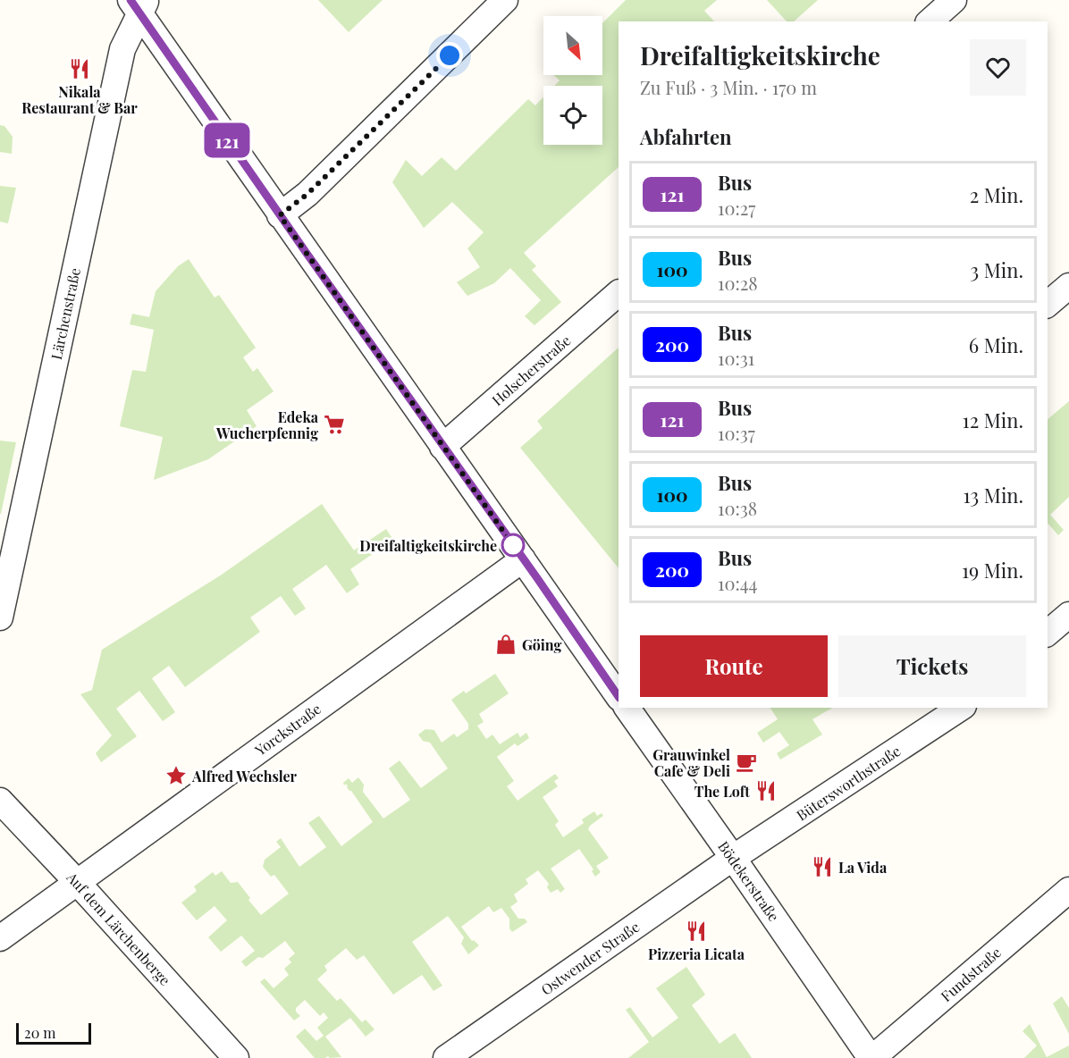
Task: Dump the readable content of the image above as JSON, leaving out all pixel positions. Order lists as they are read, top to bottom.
{
  "streets": {
    "street": [
      "Lärchenstraße",
      "Holscherstraße",
      "Yorckstraße",
      "Bütersworthstraße",
      "Bödekerstraße",
      "Auf dem Lärchenberge",
      "Ostwender Straße",
      "Fundstraße"
    ]
  },
  "crossings": [
    ["Yorckstraße", "Auf dem Lärchenberge"],
    ["Bütersworthstraße", "Bödekerstraße"],
    ["Bütersworthstraße", "Ostwender Straße"],
    ["Bödekerstraße", "Ostwender Straße"],
    ["Bödekerstraße", "Fundstraße"]
  ],
  "places": {
    "restaurant": [
      "Nikala Restaurant & Bar",
      "The Loft",
      "La Vida",
      "Pizzeria Licata"
    ],
    "supermarket": ["Edeka Wucherpfennig"],
    "other": ["Dreifaltigkeitskirche"],
    "shop": ["Göing"],
    "cafe": ["Grauwinkel Cafe & Deli"],
    "place": ["Alfred Wechsler"]
  },
  "lines": ["bus line 121"],
  "scale_bar": "20 m",
  "north": "bottom right",
  "page": {
    "on_map": "121",
    "heading": [
      ["Dreifaltigkeitskirche", "Zu Fuß · 3 Min. · 170 m"],
      "Abfahrten"
    ],
    "list": [
      {
        "mark": "121",
        "name": "Bus",
        "note": "10:27",
        "value": "2 Min."
      },
      {
        "mark": "100",
        "name": "Bus",
        "note": "10:28",
        "value": "3 Min."
      },
      {
        "mark": "200",
        "name": "Bus",
        "note": "10:31",
        "value": "6 Min."
      },
      {
        "mark": "121",
        "name": "Bus",
        "note": "10:37",
        "value": "12 Min."
      },
      {
        "mark": "100",
        "name": "Bus",
        "note": "10:38",
        "value": "13 Min."
      },
      {
        "mark": "200",
        "name": "Bus",
        "note": "10:44",
        "value": "19 Min."
      }
    ],
    "buttons": ["Route", "Tickets"],
    "scale": "20 m"
  }
}
